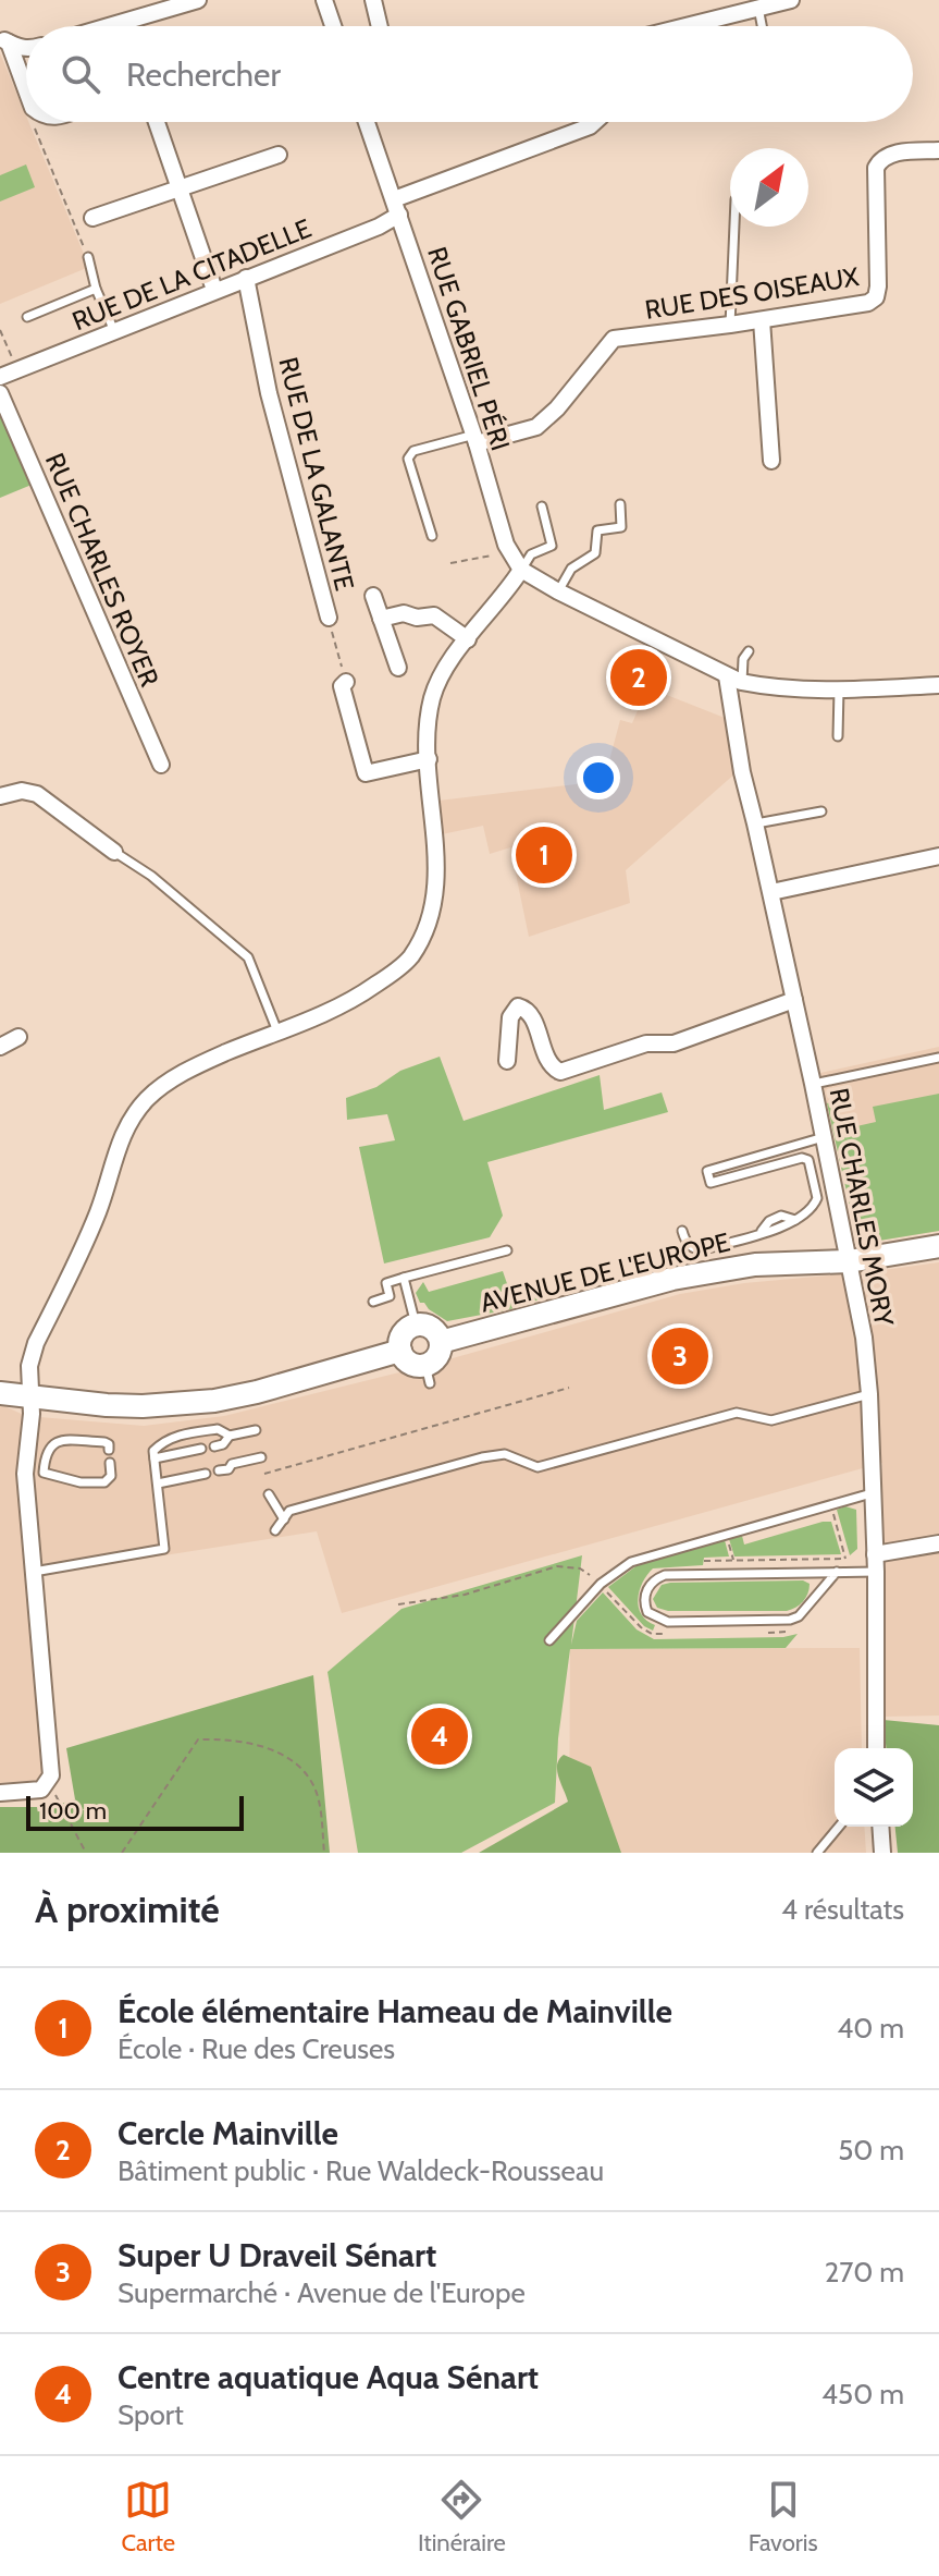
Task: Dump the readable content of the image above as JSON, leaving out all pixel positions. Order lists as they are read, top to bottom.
{
  "streets": {
    "main road": ["AVENUE DE L'EUROPE"],
    "street": [
      "RUE DE LA CITADELLE",
      "RUE DES OISEAUX",
      "RUE GABRIEL PÉRI",
      "RUE DE LA GALANTE",
      "RUE CHARLES ROYER",
      "RUE CHARLES MORY"
    ]
  },
  "crossings": [
    ["RUE DE LA CITADELLE", "RUE GABRIEL PÉRI"],
    ["RUE DE LA CITADELLE", "RUE DE LA GALANTE"],
    ["RUE DES OISEAUX", "RUE GABRIEL PÉRI"],
    ["RUE GABRIEL PÉRI", "RUE CHARLES MORY"],
    ["RUE CHARLES MORY", "AVENUE DE L'EUROPE"]
  ],
  "scale_bar": "100 m",
  "north": "top right",
  "page": {
    "search": "Rechercher",
    "pins": [
      "2",
      "1",
      "3",
      "4"
    ],
    "scale": "100 m",
    "heading": ["À proximité", "4 résultats"],
    "list": [
      {
        "mark": "1",
        "name": "École élémentaire Hameau de Mainville",
        "note": "École · Rue des Creuses",
        "value": "40 m"
      },
      {
        "mark": "2",
        "name": "Cercle Mainville",
        "note": "Bâtiment public · Rue Waldeck-Rousseau",
        "value": "50 m"
      },
      {
        "mark": "3",
        "name": "Super U Draveil Sénart",
        "note": "Supermarché · Avenue de l'Europe",
        "value": "270 m"
      },
      {
        "mark": "4",
        "name": "Centre aquatique Aqua Sénart",
        "note": "Sport",
        "value": "450 m"
      }
    ],
    "nav": ["Carte", "Itinéraire", "Favoris"]
  }
}
